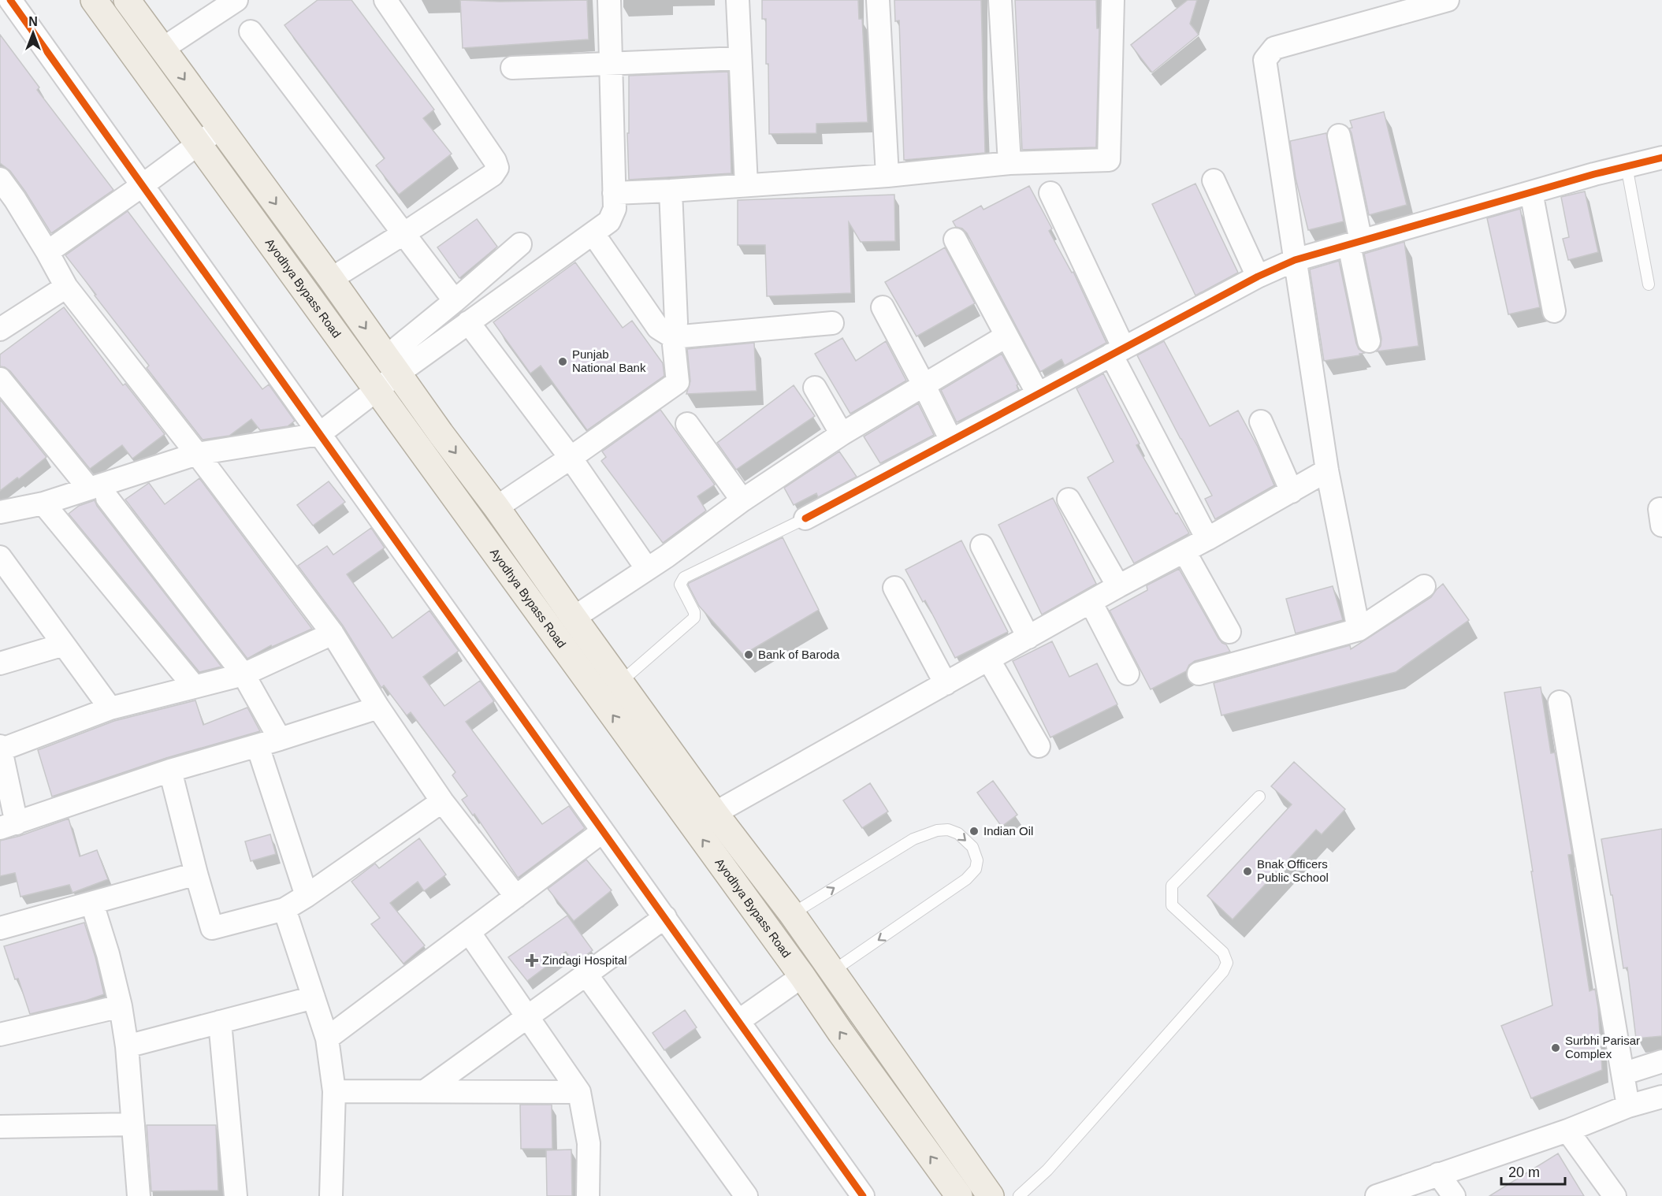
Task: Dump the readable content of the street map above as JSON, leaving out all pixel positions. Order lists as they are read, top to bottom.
{
  "streets": {
    "main road": ["Ayodhya Bypass Road"]
  },
  "places": {
    "other": [
      "Punjab National Bank",
      "Bank of Baroda",
      "Indian Oil",
      "Bnak Officers Public School",
      "Surbhi Parisar Complex"
    ],
    "health": ["Zindagi Hospital"]
  },
  "scale_bar": "20 m",
  "north": "top"
}
